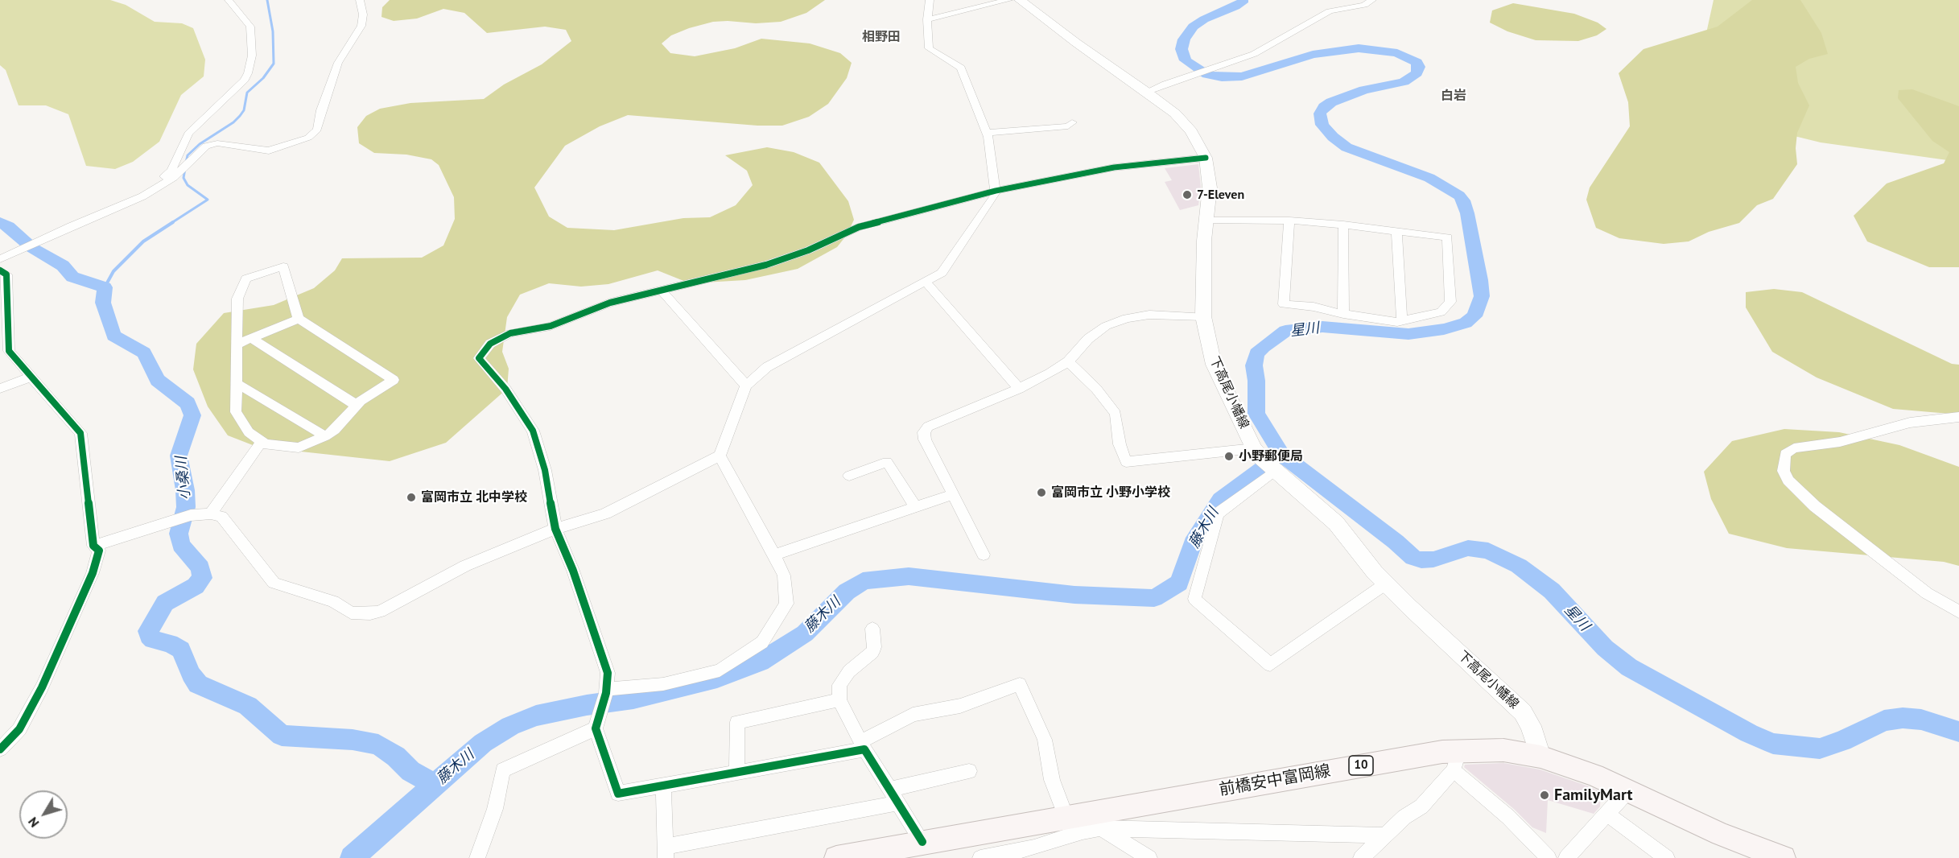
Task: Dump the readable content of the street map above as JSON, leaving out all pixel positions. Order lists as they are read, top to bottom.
{
  "streets": {
    "main road": ["下高尾小幡線", "10", "前橋安中富岡線"]
  },
  "crossings": [
    ["下高尾小幡線", "前橋安中富岡線"]
  ],
  "districts": ["相野田", "白岩"],
  "water": ["星川", "小桑川", "藤木川"],
  "places": [
    "7-Eleven",
    "小野郵便局",
    "富岡市立 小野小学校",
    "富岡市立 北中学校",
    "FamilyMart"
  ],
  "north": "bottom left"
}
